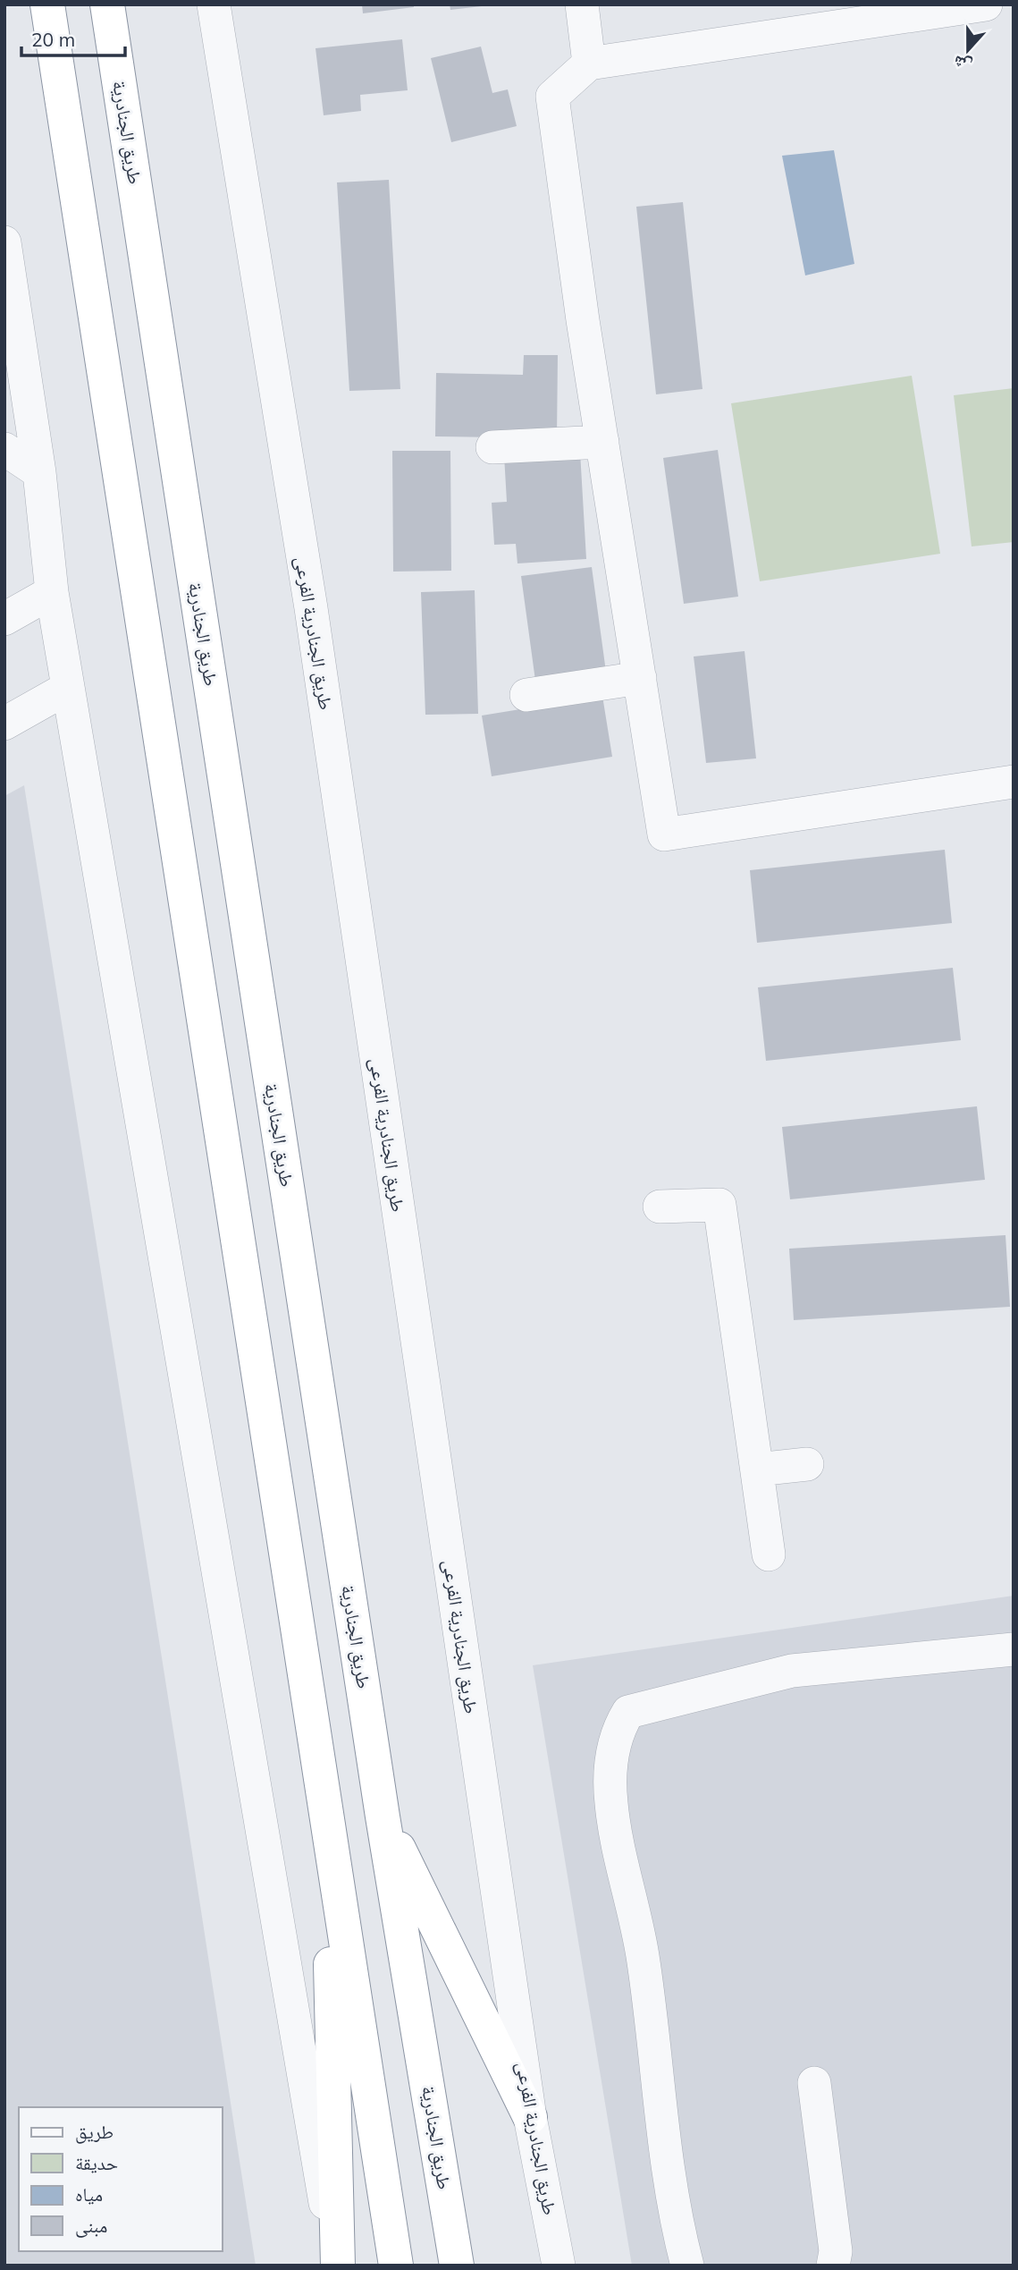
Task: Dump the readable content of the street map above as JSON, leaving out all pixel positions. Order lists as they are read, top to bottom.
{
  "streets": {
    "highway": ["طريق الجنادرية"],
    "street": ["طريق الجنادرية الفرعى"]
  },
  "legend": [
    "طريق",
    "حديقة",
    "مياه",
    "مبنى"
  ],
  "scale_bar": "20 m",
  "north": "bottom"
}
